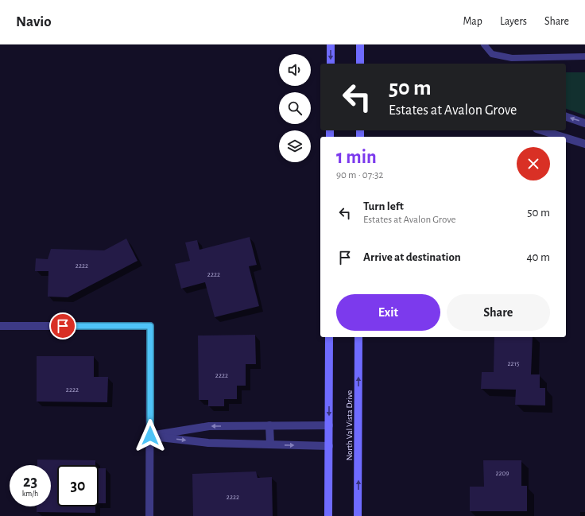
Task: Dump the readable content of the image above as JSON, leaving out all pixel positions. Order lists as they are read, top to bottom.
{
  "streets": {
    "main road": ["North Val Vista Drive"]
  },
  "house_numbers": [
    "2222",
    "2222",
    "2215",
    "2222",
    "2222",
    "2209",
    "2222"
  ],
  "page": {
    "header": "Navio",
    "nav": ["Map", "Layers", "Share"],
    "turn": ["50 m", "Estates at Avalon Grove"],
    "heading": ["1 min", "90 m · 07:32"],
    "list": [
      {
        "name": "Turn left",
        "note": "Estates at Avalon Grove",
        "value": "50 m"
      },
      {
        "name": "Arrive at destination",
        "value": "40 m"
      }
    ],
    "buttons": ["Exit", "Share"],
    "speed": "23 km/h",
    "limit": "30"
  }
}
